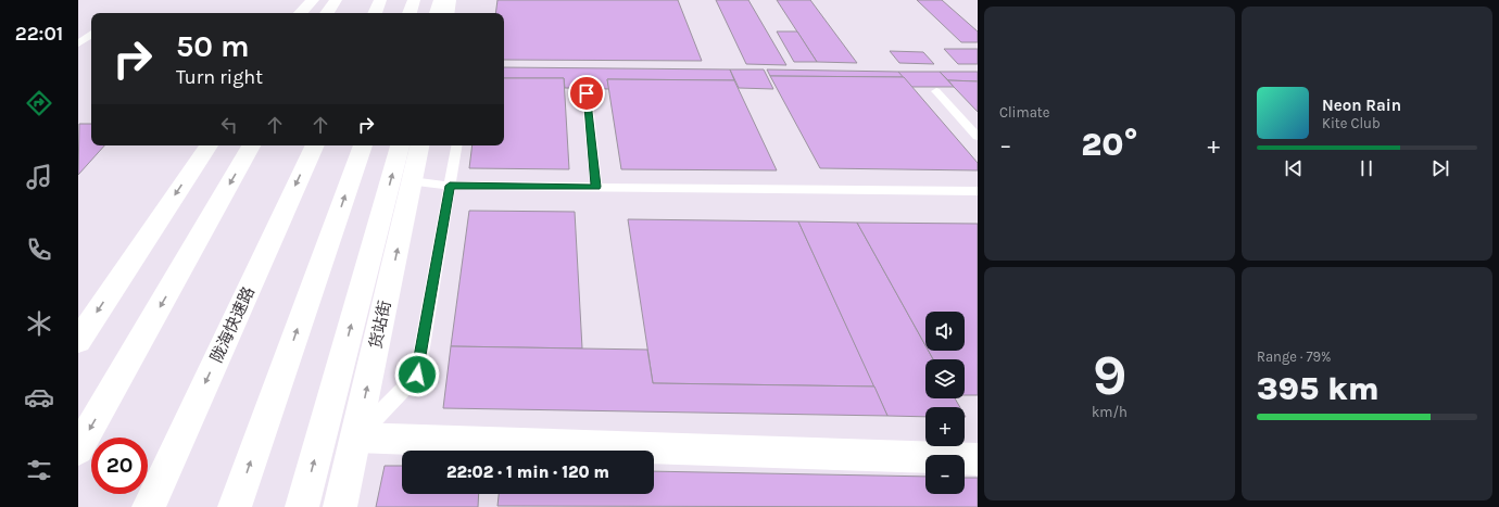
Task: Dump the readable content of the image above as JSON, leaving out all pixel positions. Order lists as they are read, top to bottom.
{
  "streets": {
    "main road": ["陇海快速路", "货站街"]
  },
  "page": {
    "tabs": "22:01",
    "tile": [
      "Climate",
      ["9", "km/h"],
      ["Range · 79%", "395 km"]
    ],
    "turn": ["50 m", "Turn right"],
    "song": ["Neon Rain", "Kite Club"],
    "heat": ["−", "20°", "+"],
    "map_buttons": ["+", "−"],
    "limit": "20",
    "trip": "22:02 · 1 min · 120 m"
  }
}
